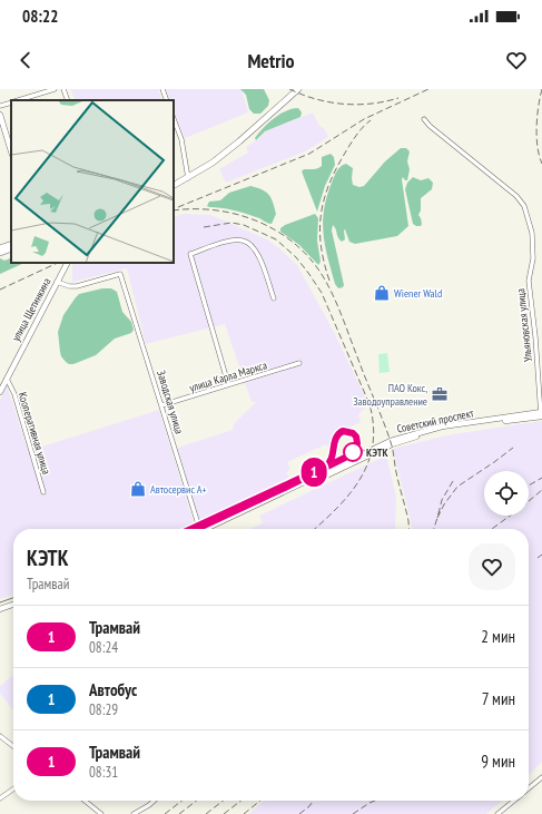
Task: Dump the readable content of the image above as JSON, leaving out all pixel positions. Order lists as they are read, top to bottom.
{
  "streets": {
    "main road": ["улица Щетинкина", "Советский проспект"],
    "street": [
      "Ульяновская улица",
      "улица Карла Маркса",
      "Заводская улица",
      "Кооперативная улица"
    ]
  },
  "crossings": [
    ["улица Щетинкина", "Заводская улица"],
    ["улица Щетинкина", "Кооперативная улица"],
    ["Ульяновская улица", "Советский проспект"],
    ["улица Карла Маркса", "Заводская улица"]
  ],
  "places": {
    "shop": ["Wiener Wald", "Автосервис А+"],
    "office": ["ПАО Кокс, Заводоуправление"],
    "other": ["КЭТК"]
  },
  "lines": ["tram line 1"],
  "page": {
    "status": "08:22",
    "header": "Metrio",
    "on_map": "1",
    "heading": ["КЭТК", "Трамвай"],
    "list": [
      {
        "mark": "1",
        "name": "Трамвай",
        "note": "08:24",
        "value": "2 мин"
      },
      {
        "mark": "1",
        "name": "Автобус",
        "note": "08:29",
        "value": "7 мин"
      },
      {
        "mark": "1",
        "name": "Трамвай",
        "note": "08:31",
        "value": "9 мин"
      }
    ]
  }
}
